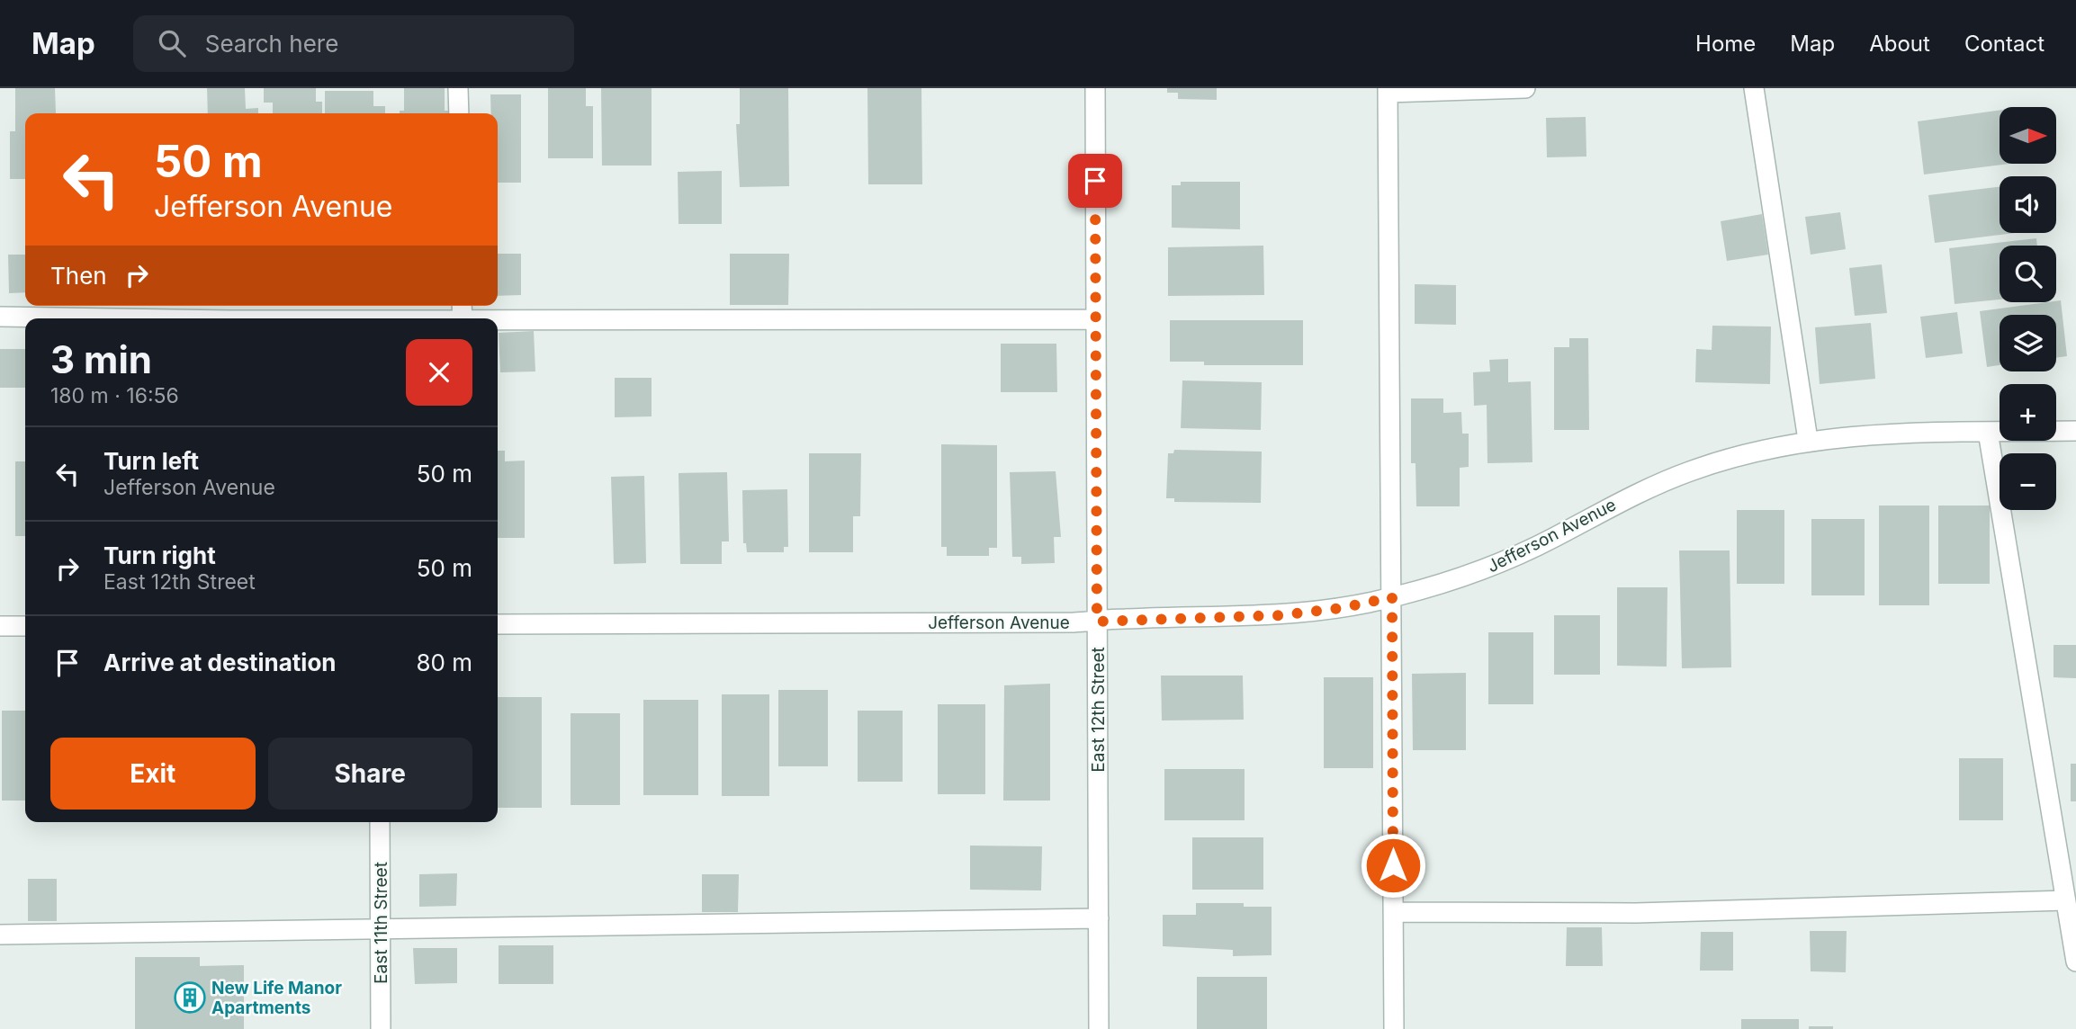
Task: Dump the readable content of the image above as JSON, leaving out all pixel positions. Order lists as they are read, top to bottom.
{
  "streets": {
    "street": ["Jefferson Avenue", "East 12th Street", "East 11th Street"]
  },
  "crossings": [
    ["Jefferson Avenue", "East 12th Street"]
  ],
  "places": {
    "building": ["New Life Manor Apartments"]
  },
  "north": "right",
  "page": {
    "header": "Map",
    "search": "Search here",
    "nav": [
      "Home",
      "Map",
      "About",
      "Contact"
    ],
    "map_buttons": ["+", "−"],
    "turn": ["50 m", "Jefferson Avenue"],
    "then": "Then",
    "heading": ["3 min", "180 m · 16:56"],
    "list": [
      {
        "name": "Turn left",
        "note": "Jefferson Avenue",
        "value": "50 m"
      },
      {
        "name": "Turn right",
        "note": "East 12th Street",
        "value": "50 m"
      },
      {
        "name": "Arrive at destination",
        "value": "80 m"
      }
    ],
    "buttons": ["Exit", "Share"]
  }
}
